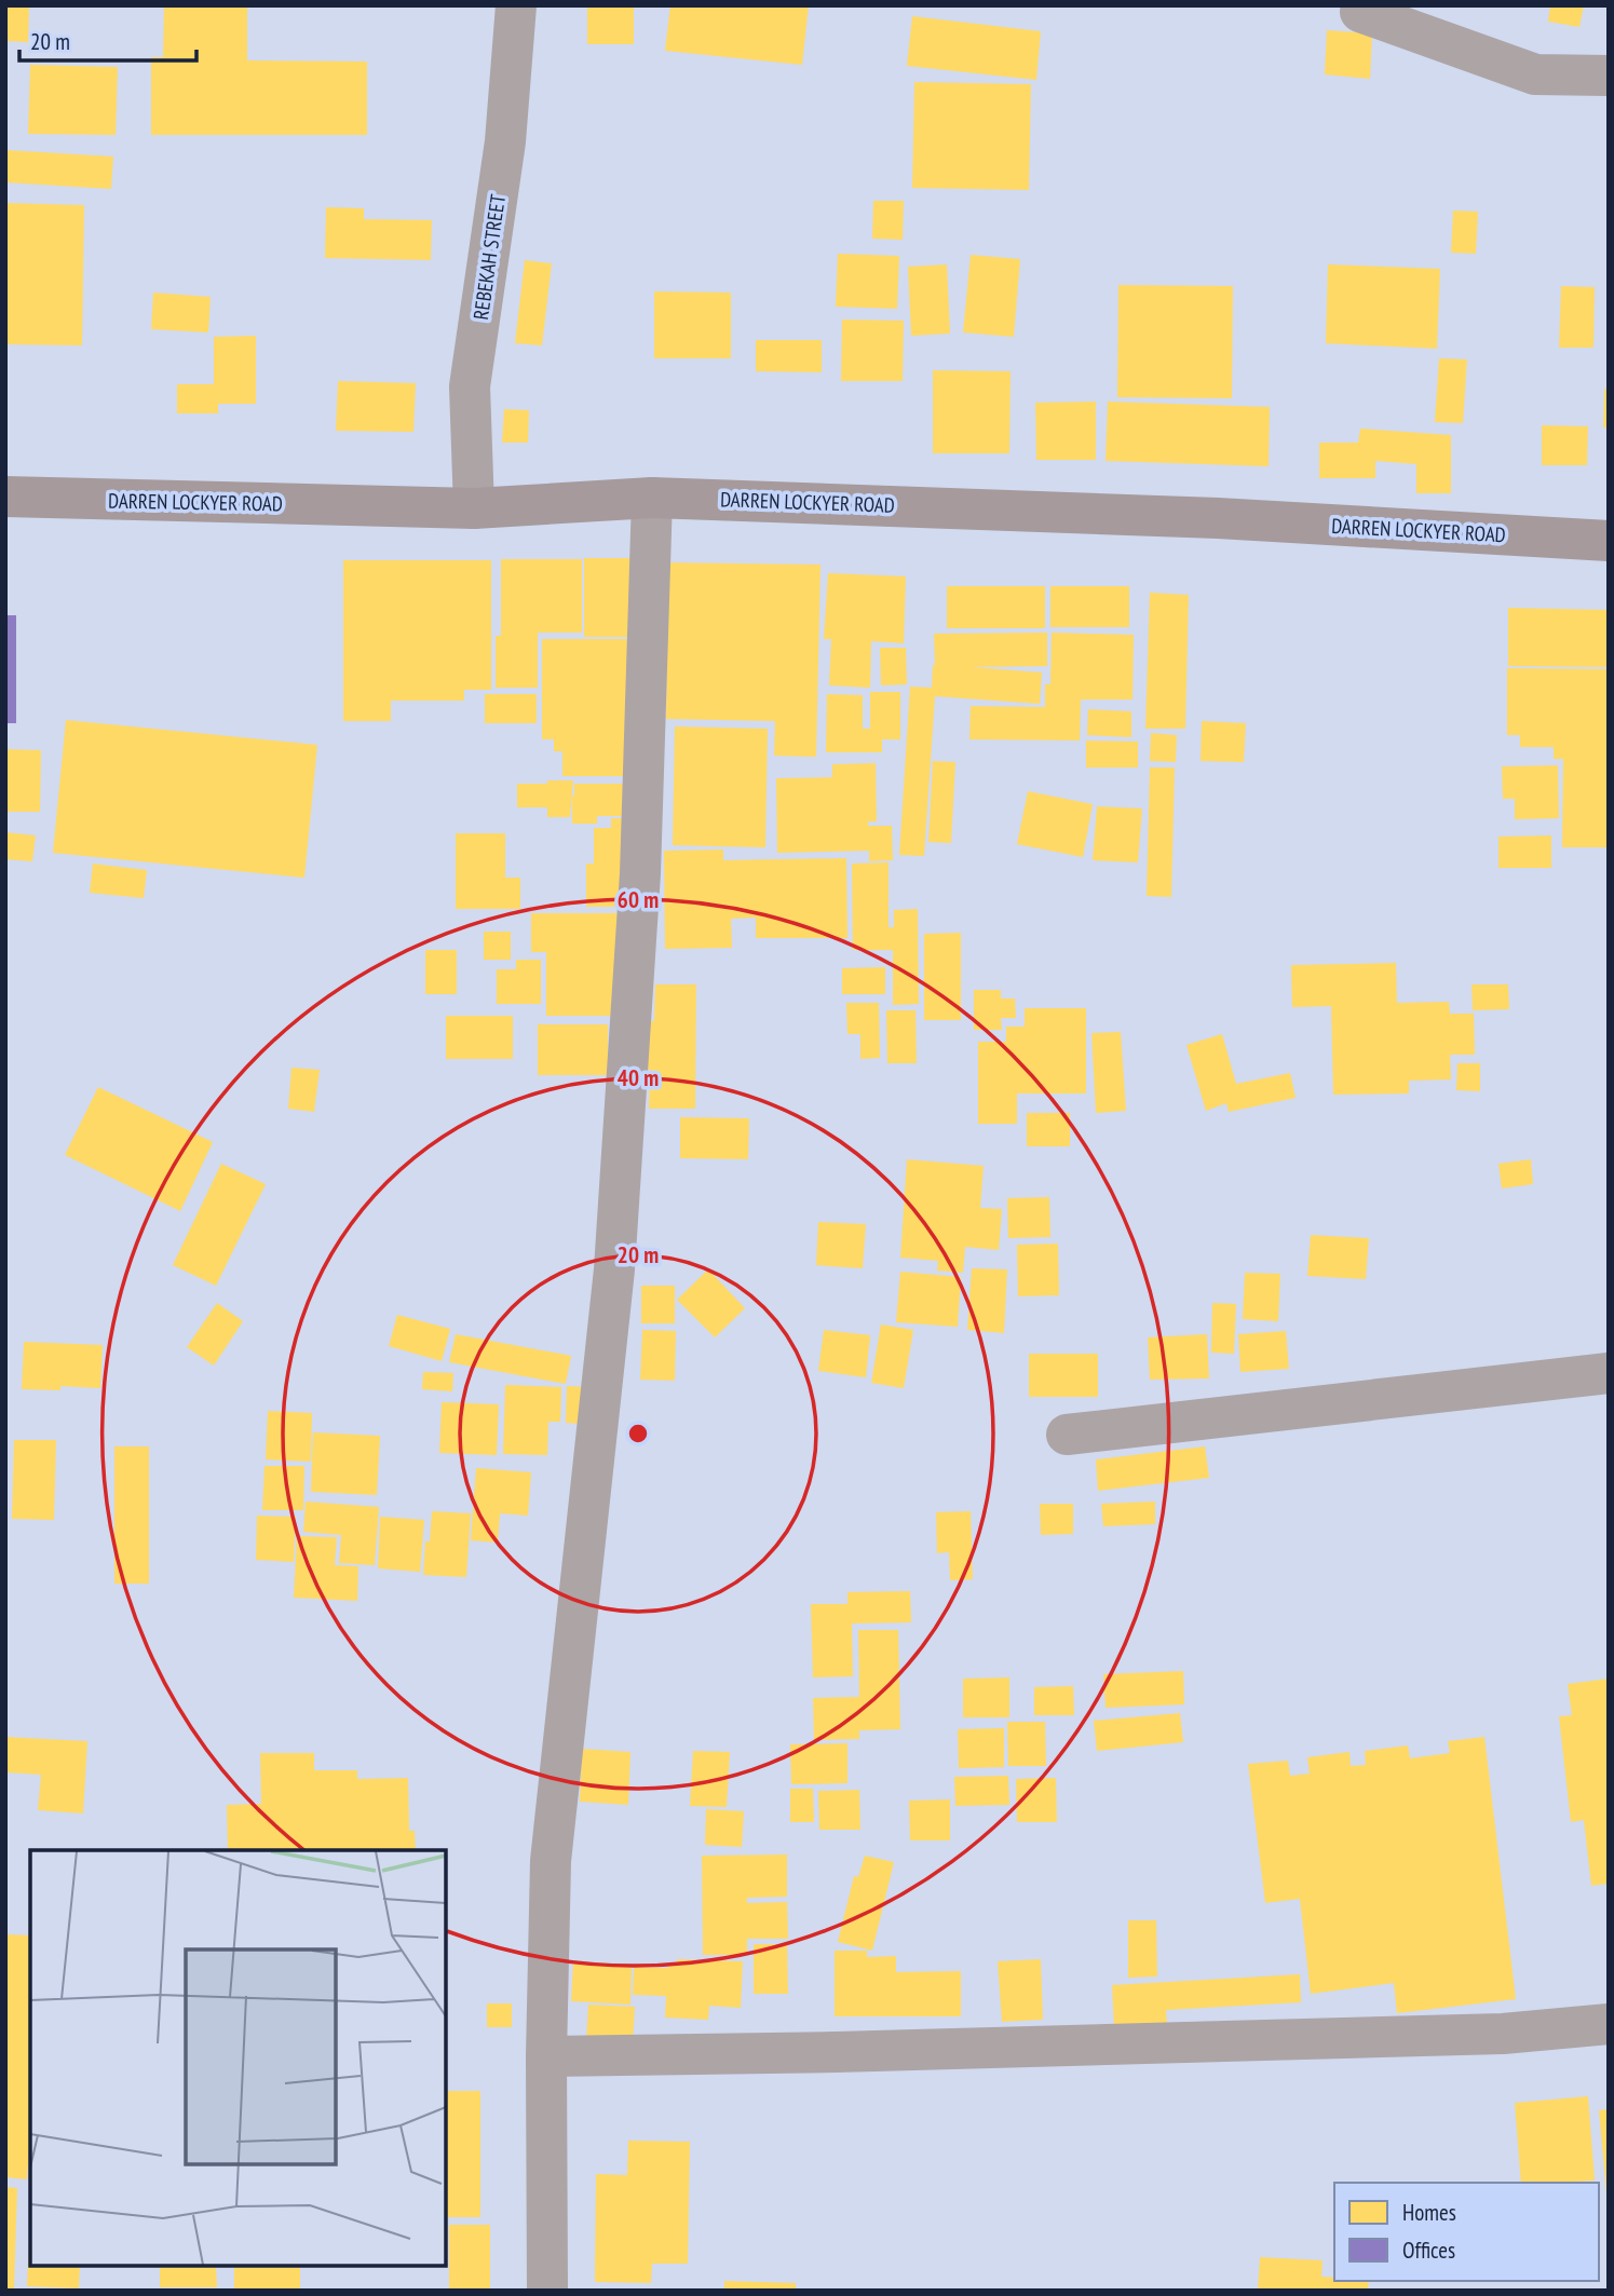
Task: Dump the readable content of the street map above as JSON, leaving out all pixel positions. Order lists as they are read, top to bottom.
{
  "streets": {
    "street": ["REBEKAH STREET", "DARREN LOCKYER ROAD"]
  },
  "crossings": [
    ["REBEKAH STREET", "DARREN LOCKYER ROAD"]
  ],
  "legend": ["Homes", "Offices"],
  "scale_bar": "20 m",
  "rings": ["60 m", "40 m", "20 m"]
}
